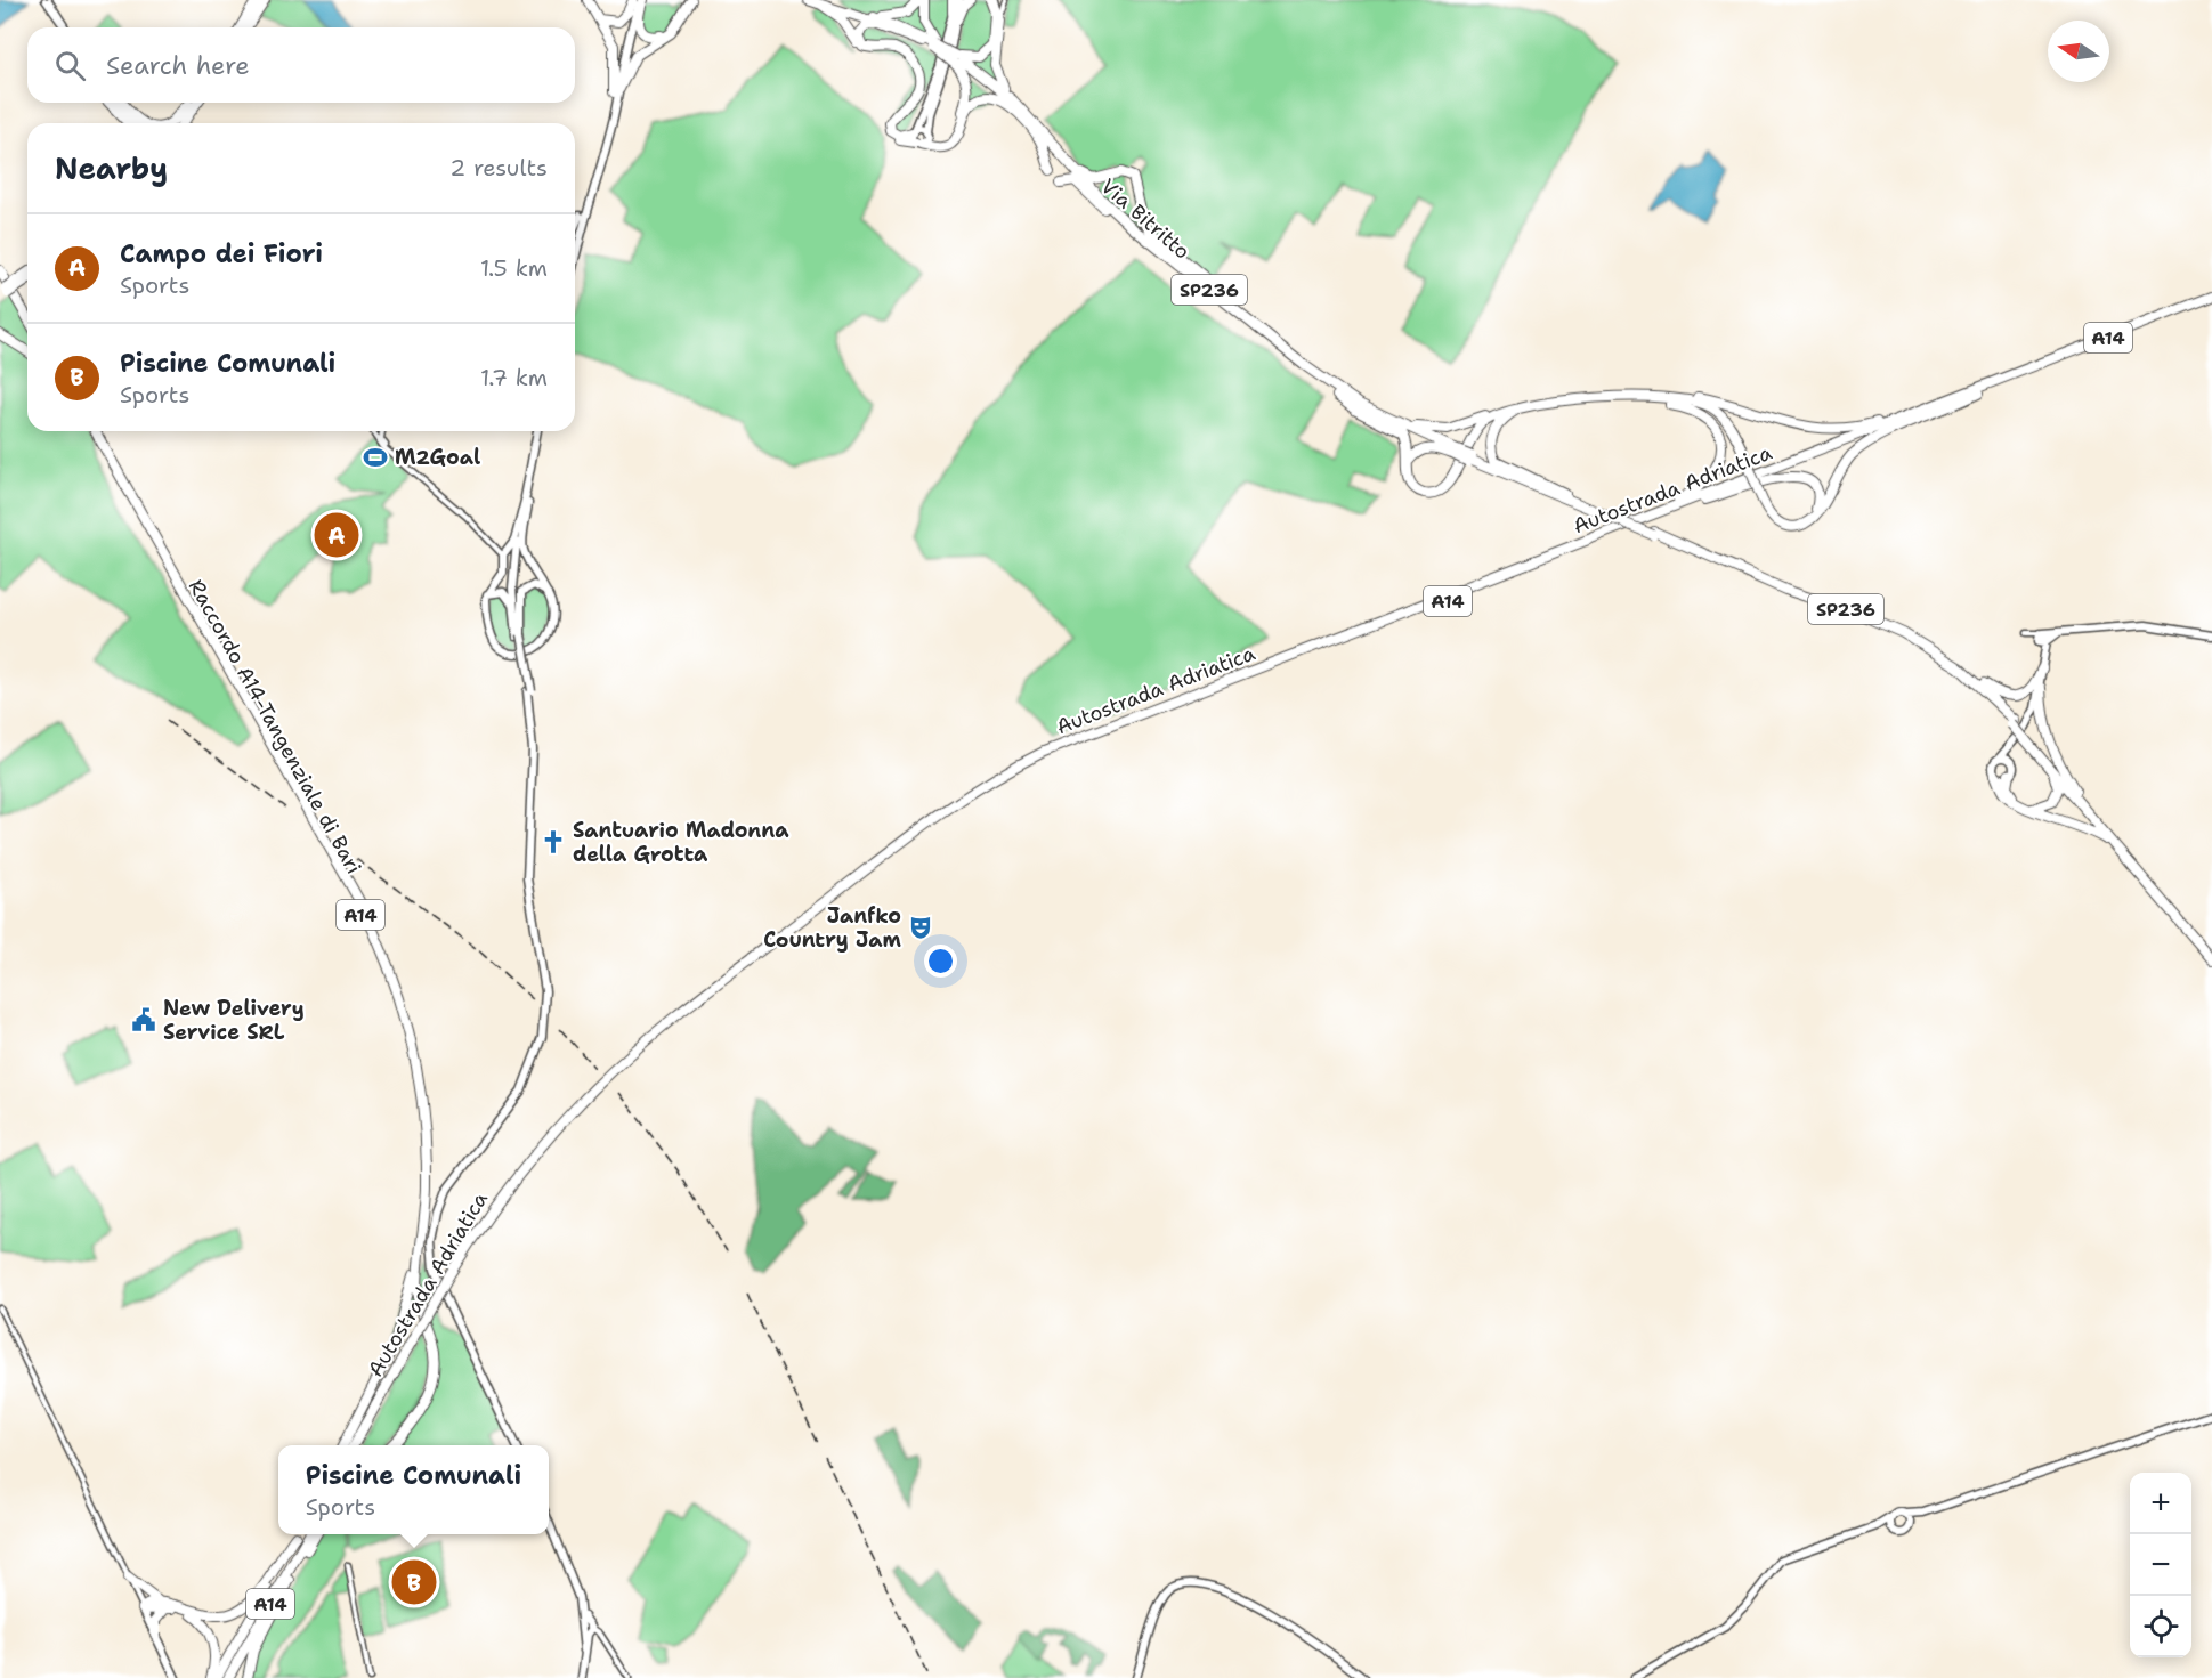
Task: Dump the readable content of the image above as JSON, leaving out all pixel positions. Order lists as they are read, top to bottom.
{
  "streets": {
    "highway": [
      "Via Bitritto",
      "SP236",
      "A14",
      "Autostrada Adriatica",
      "Raccordo A14-Tangenziale di Bari"
    ]
  },
  "crossings": [
    ["Via Bitritto", "SP236"],
    ["A14", "Autostrada Adriatica"]
  ],
  "places": {
    "sports": ["M2Goal"],
    "church": ["Santuario Madonna della Grotta"],
    "theatre": ["Janfko Country Jam"],
    "public building": ["New Delivery Service SRL"]
  },
  "north": "left",
  "page": {
    "search": "Search here",
    "heading": ["Nearby", "2 results"],
    "list": [
      {
        "mark": "A",
        "name": "Campo dei Fiori",
        "note": "Sports",
        "value": "1.5 km"
      },
      {
        "mark": "B",
        "name": "Piscine Comunali",
        "note": "Sports",
        "value": "1.7 km"
      }
    ],
    "pins": ["A", "B"],
    "popup": ["Piscine Comunali", "Sports"],
    "map_buttons": ["+", "−"]
  }
}
